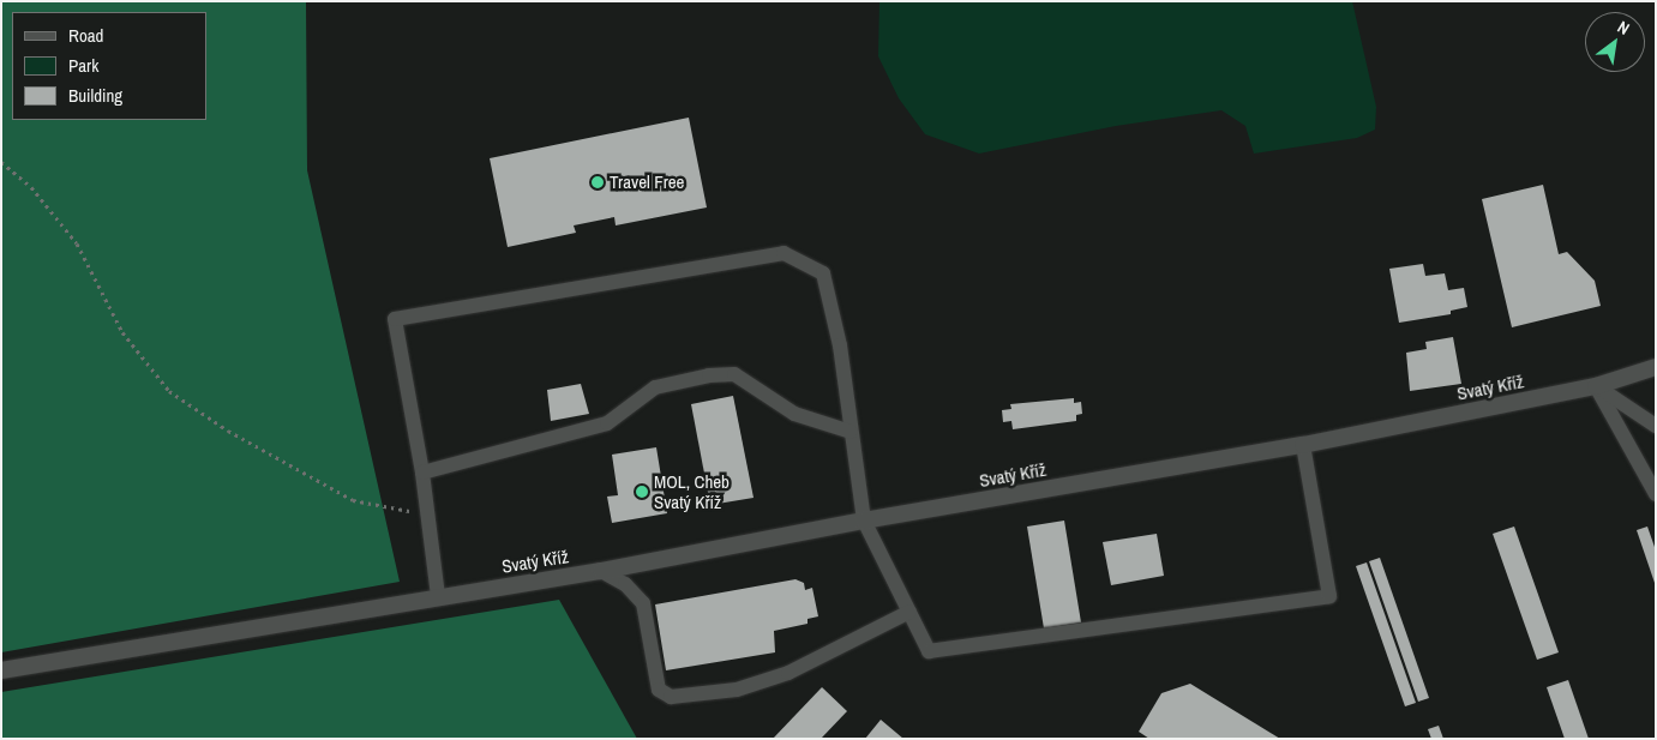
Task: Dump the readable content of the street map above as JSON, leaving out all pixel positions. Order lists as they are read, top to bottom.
{
  "streets": {
    "main road": ["Svatý Kříž"]
  },
  "places": ["Travel Free", "MOL, Cheb Svatý Kříž"],
  "legend": ["Road", "Park", "Building"],
  "north": "top right"
}
